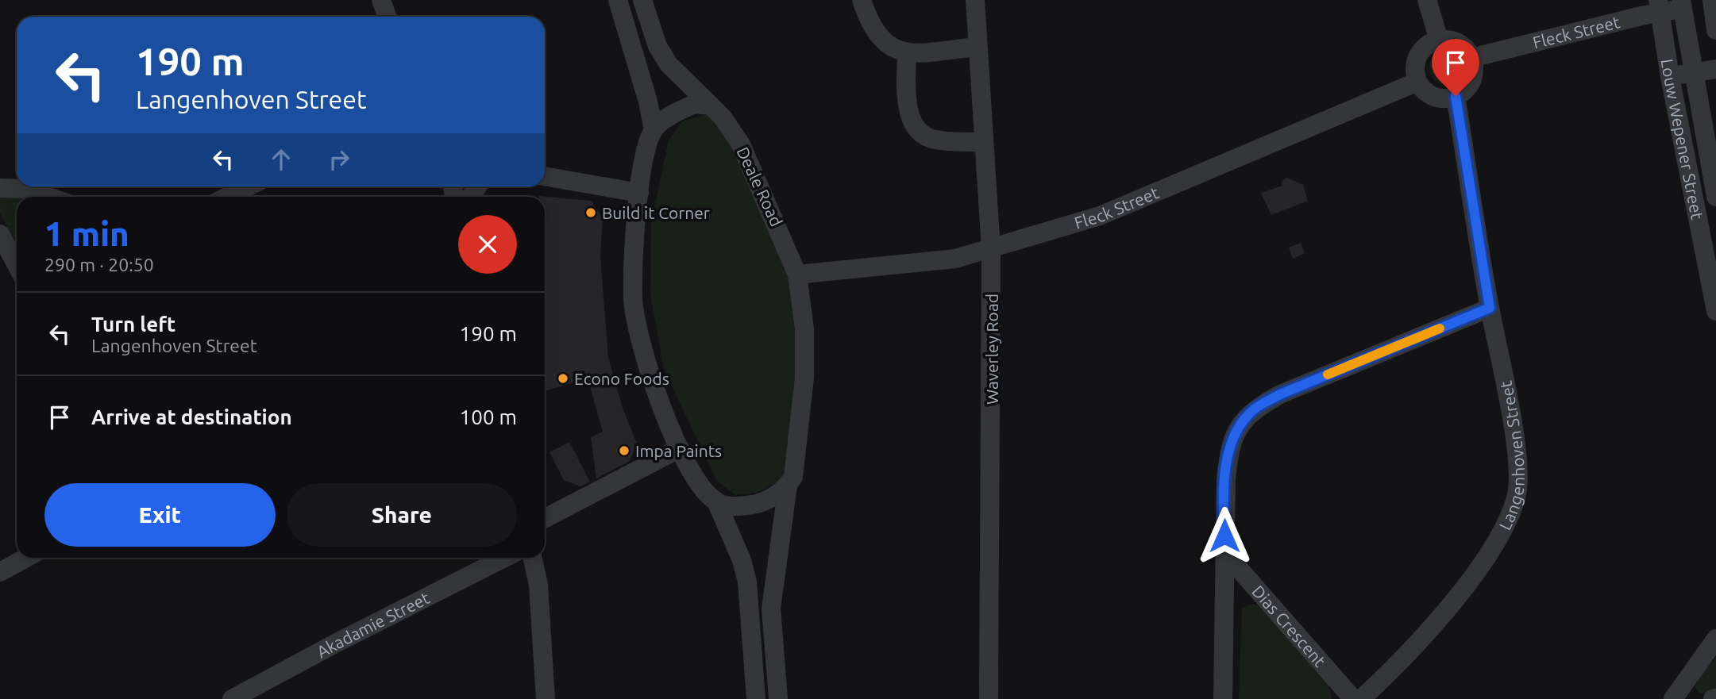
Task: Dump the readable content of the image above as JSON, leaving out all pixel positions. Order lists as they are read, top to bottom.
{
  "streets": {
    "street": [
      "Fleck Street",
      "Louw Wepener Street",
      "Deale Road",
      "Waverley Road",
      "Langenhoven Street",
      "Akadamie Street",
      "Dias Crescent"
    ]
  },
  "crossings": [
    ["Fleck Street", "Louw Wepener Street"],
    ["Fleck Street", "Deale Road"],
    ["Fleck Street", "Waverley Road"],
    ["Fleck Street", "Langenhoven Street"],
    ["Langenhoven Street", "Dias Crescent"]
  ],
  "places": ["Build it Corner", "Econo Foods", "Impa Paints"],
  "page": {
    "turn": ["190 m", "Langenhoven Street"],
    "heading": ["1 min", "290 m · 20:50"],
    "list": [
      {
        "name": "Turn left",
        "note": "Langenhoven Street",
        "value": "190 m"
      },
      {
        "name": "Arrive at destination",
        "value": "100 m"
      }
    ],
    "buttons": ["Exit", "Share"]
  }
}
